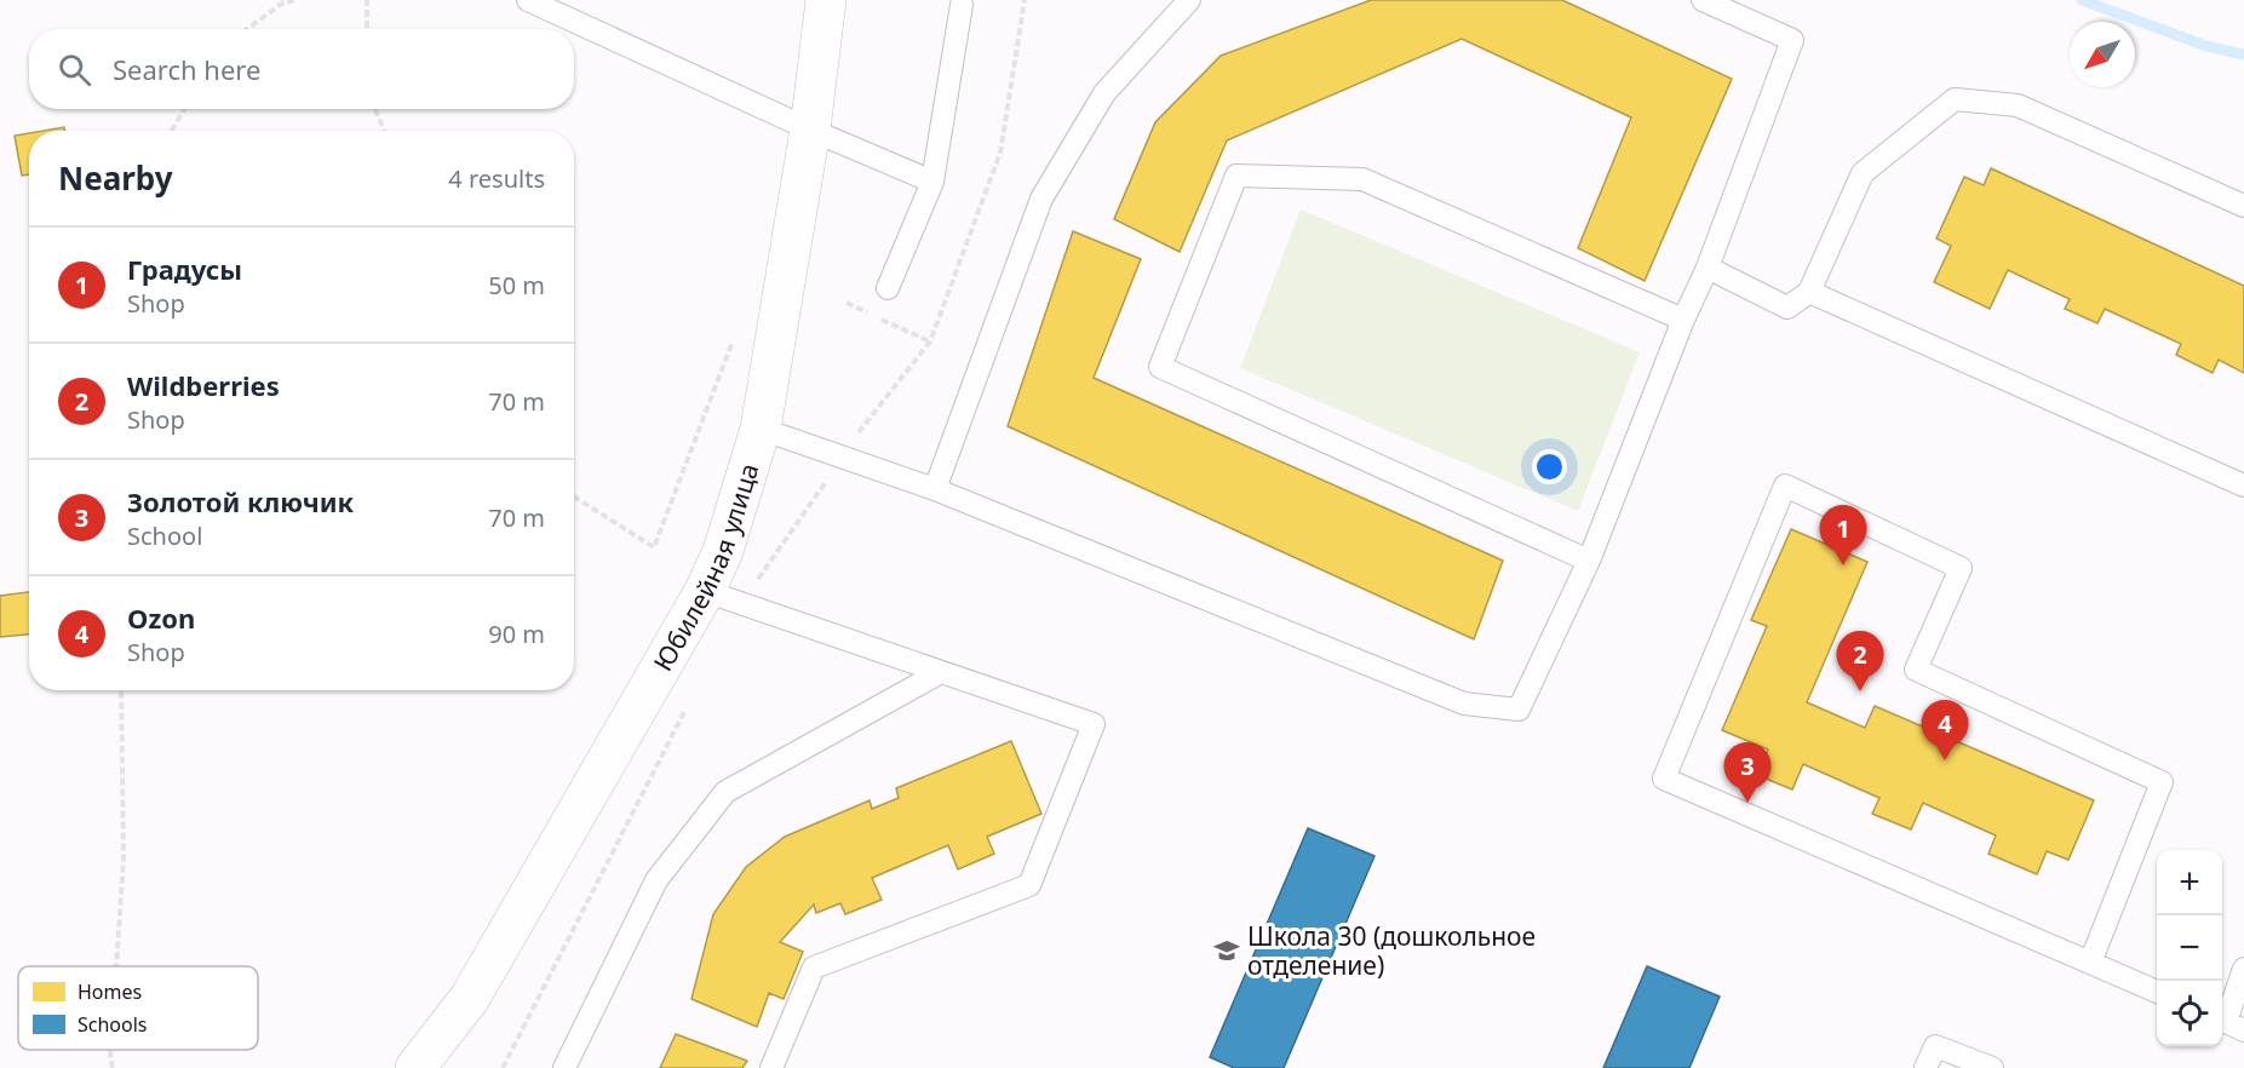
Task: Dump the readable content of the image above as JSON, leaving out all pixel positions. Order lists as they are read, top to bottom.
{
  "streets": {
    "street": ["Юбилейная улица"]
  },
  "places": {
    "school or university": ["Школа 30 (дошкольное отделение)"]
  },
  "legend": ["Homes", "Schools"],
  "north": "bottom left",
  "page": {
    "search": "Search here",
    "heading": ["Nearby", "4 results"],
    "list": [
      {
        "mark": "1",
        "name": "Градусы",
        "note": "Shop",
        "value": "50 m"
      },
      {
        "mark": "2",
        "name": "Wildberries",
        "note": "Shop",
        "value": "70 m"
      },
      {
        "mark": "3",
        "name": "Золотой ключик",
        "note": "School",
        "value": "70 m"
      },
      {
        "mark": "4",
        "name": "Ozon",
        "note": "Shop",
        "value": "90 m"
      }
    ],
    "pins": [
      "1",
      "2",
      "4",
      "3"
    ],
    "map_buttons": ["+", "−"]
  }
}
